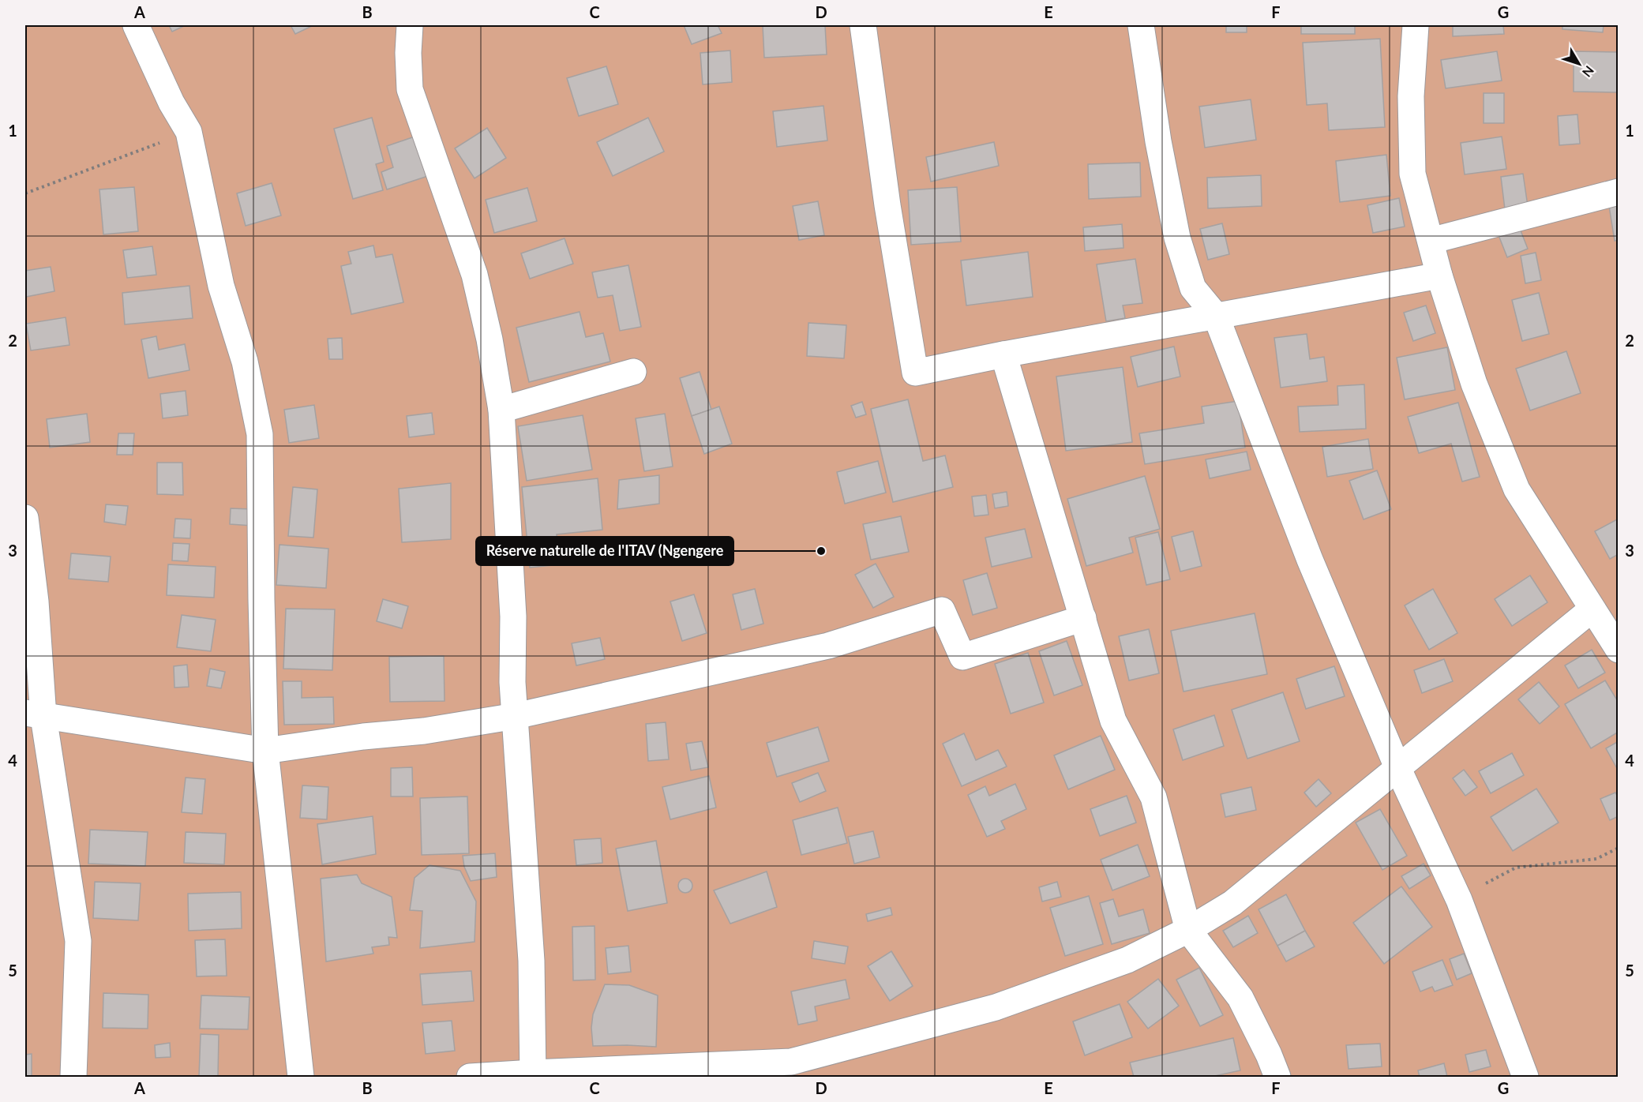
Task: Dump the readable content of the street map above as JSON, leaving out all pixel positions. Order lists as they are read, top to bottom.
{
  "places": ["Réserve naturelle de l'ITAV (Ngengere"],
  "north": "bottom right",
  "grid": {
    "columns": [
      "A",
      "B",
      "C",
      "D",
      "E",
      "F",
      "G"
    ],
    "rows": [
      "1",
      "2",
      "3",
      "4",
      "5"
    ]
  }
}
